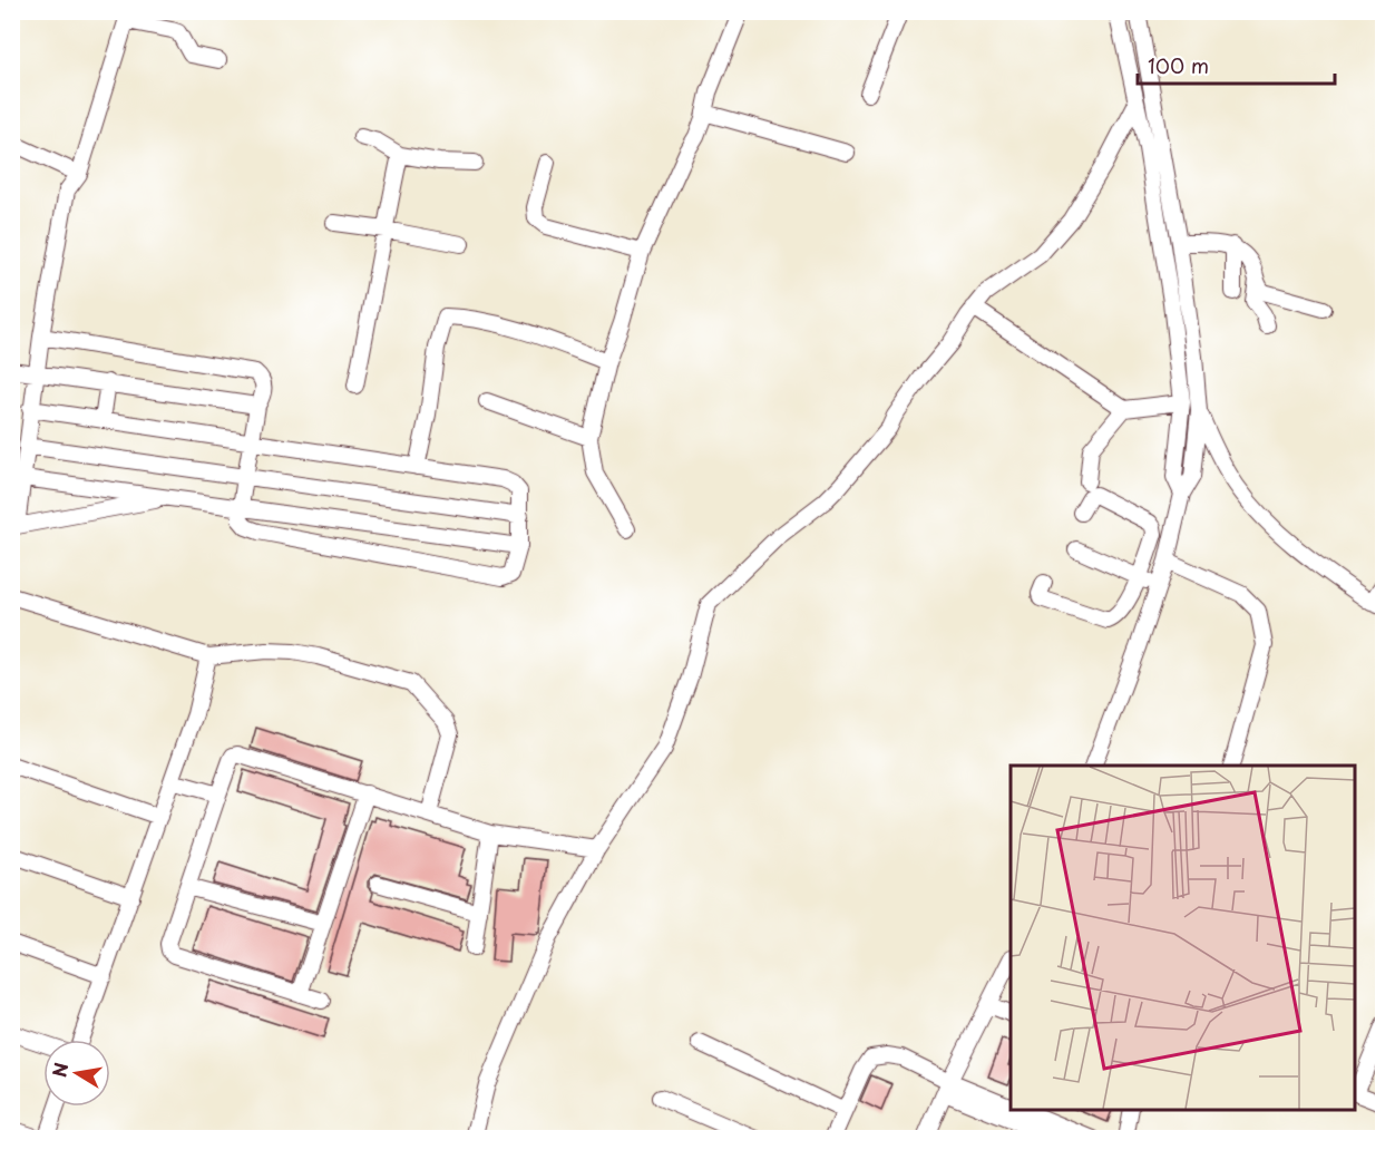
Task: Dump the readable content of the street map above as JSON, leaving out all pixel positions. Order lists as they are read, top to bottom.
{
  "scale_bar": "100 m",
  "north": "left"
}
